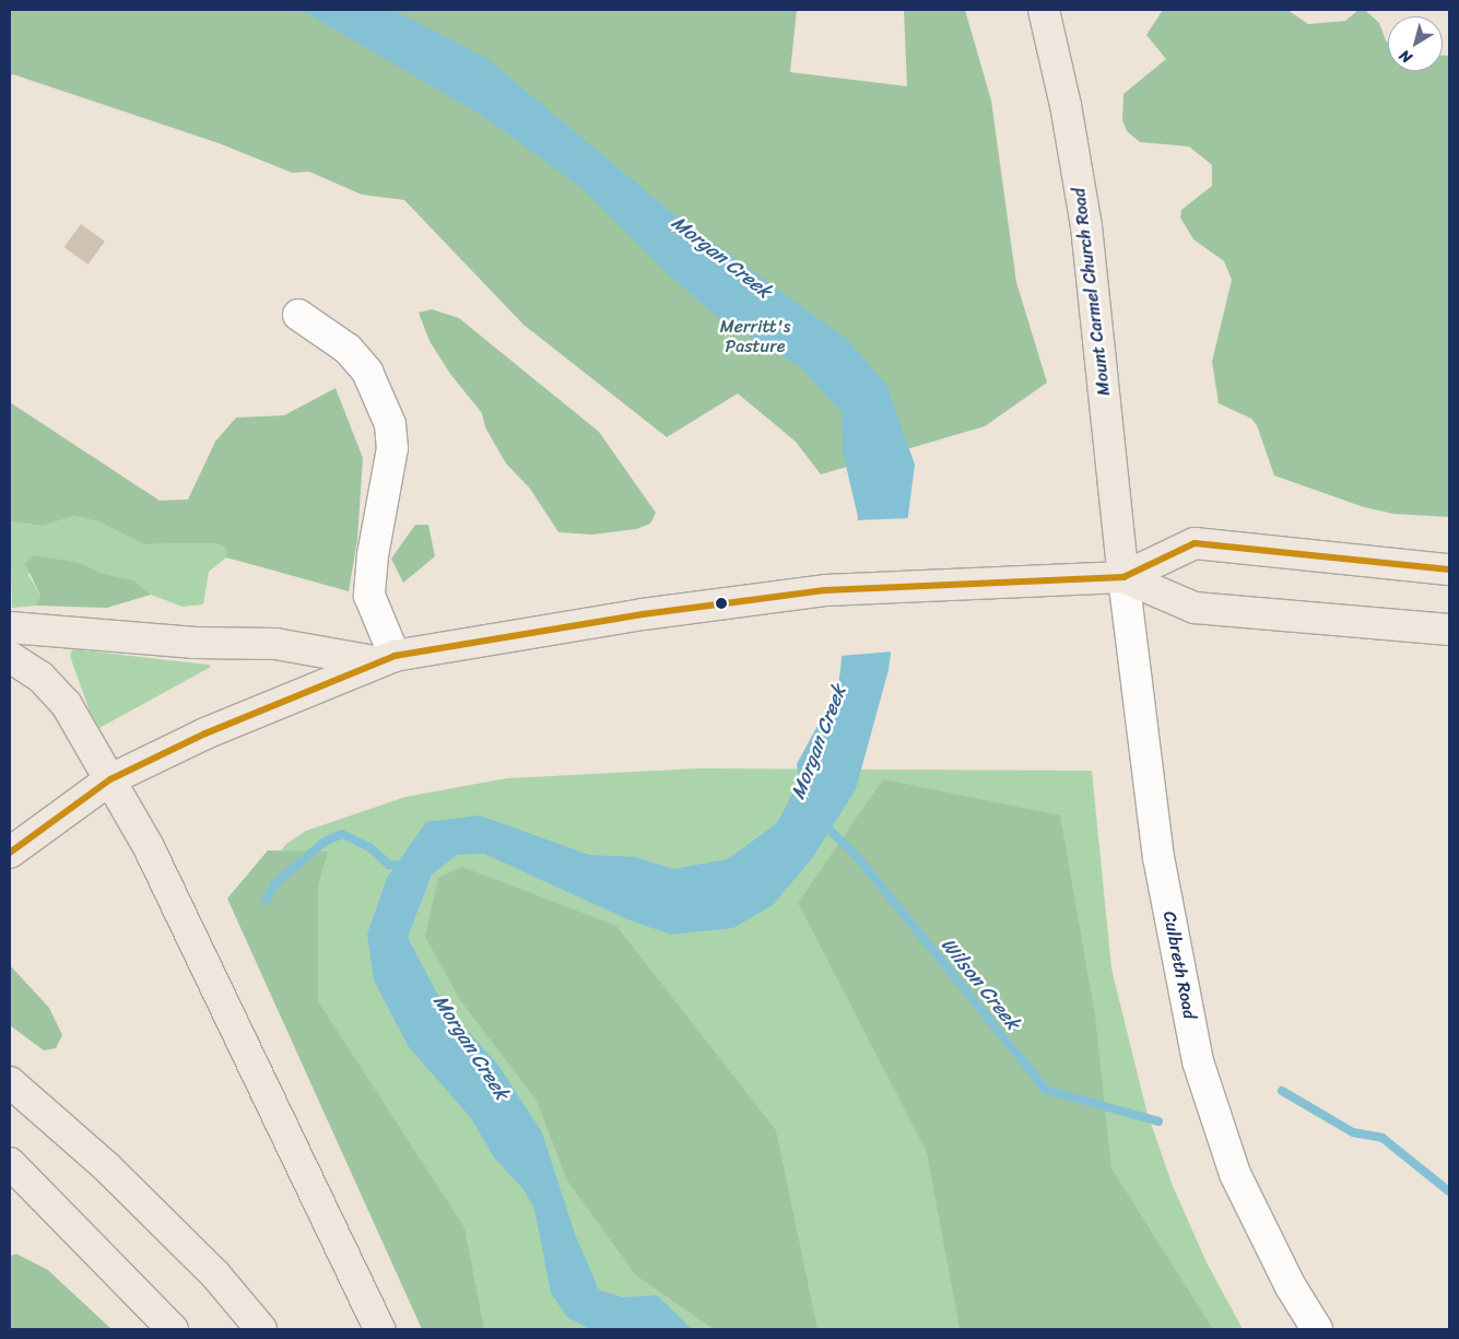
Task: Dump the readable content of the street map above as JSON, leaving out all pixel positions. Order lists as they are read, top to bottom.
{
  "streets": {
    "main road": ["Mount Carmel Church Road"],
    "street": ["Culbreth Road"]
  },
  "crossings": [
    ["Mount Carmel Church Road", "Culbreth Road"]
  ],
  "water": ["Morgan Creek", "Wilson Creek"],
  "parks": ["Merritt's Pasture"],
  "north": "bottom left"
}
